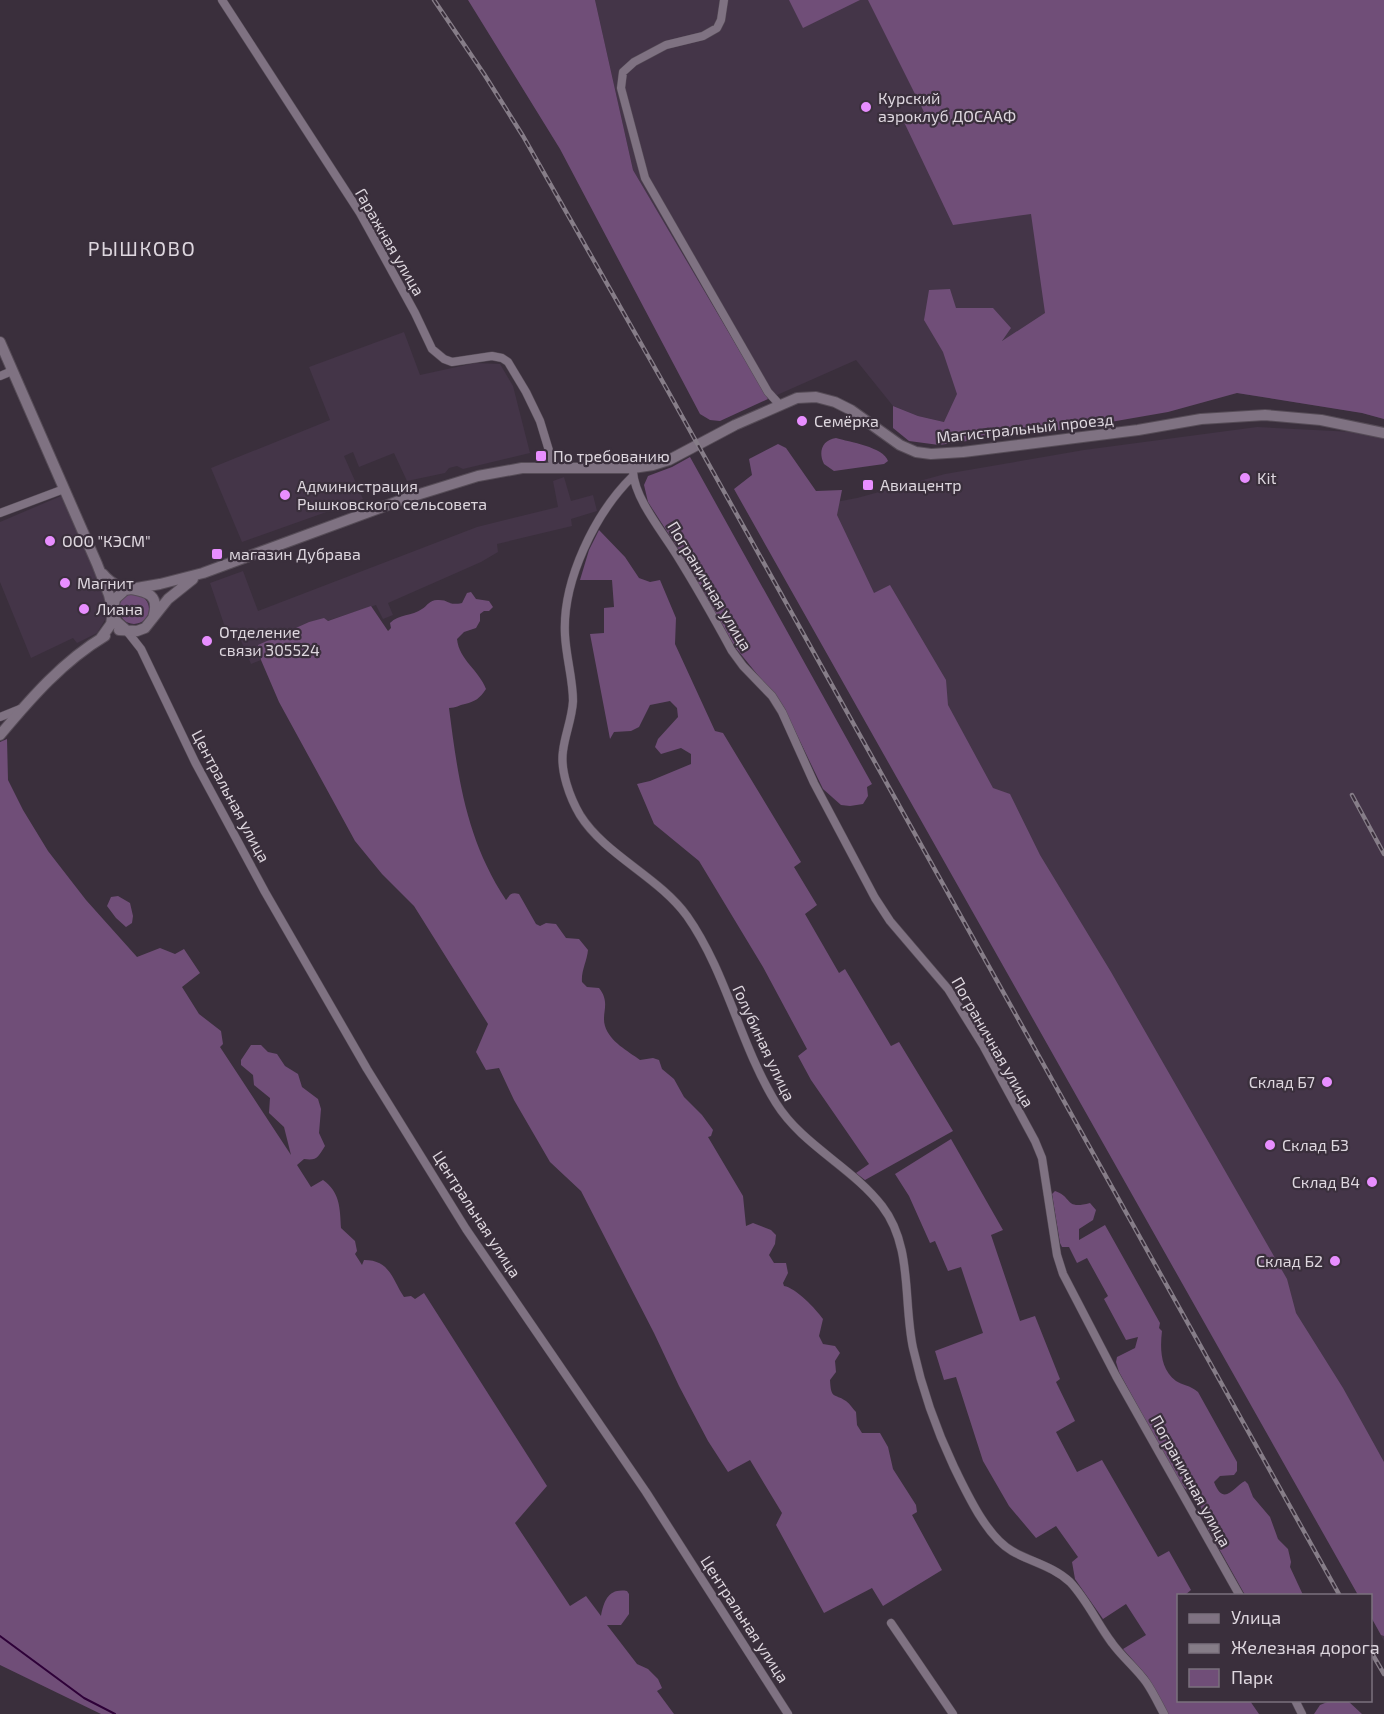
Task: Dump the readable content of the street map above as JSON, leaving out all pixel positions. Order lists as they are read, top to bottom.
{
  "streets": {
    "main road": ["Магистральный проезд"],
    "street": [
      "Гаражная улица",
      "Пограничная улица",
      "Центральная улица",
      "Голубиная улица"
    ]
  },
  "crossings": [
    ["Гаражная улица", "Магистральный проезд"],
    ["Магистральный проезд", "Пограничная улица"],
    ["Магистральный проезд", "Голубиная улица"],
    ["Пограничная улица", "Голубиная улица"]
  ],
  "districts": ["РЫШКОВО"],
  "places": {
    "other": [
      "Курский аэроклуб ДОСААФ",
      "Семёрка",
      "Kit",
      "Администрация Рышковского сельсовета",
      "ООО \"КЭСМ\"",
      "Магнит",
      "Лиана",
      "Отделение связи 305524",
      "Склад Б7",
      "Склад Б3",
      "Склад В4",
      "Склад Б2"
    ],
    "transit": ["По требованию", "Авиацентр", "магазин Дубрава"]
  },
  "legend": ["Улица", "Железная дорога", "Парк"]
}
